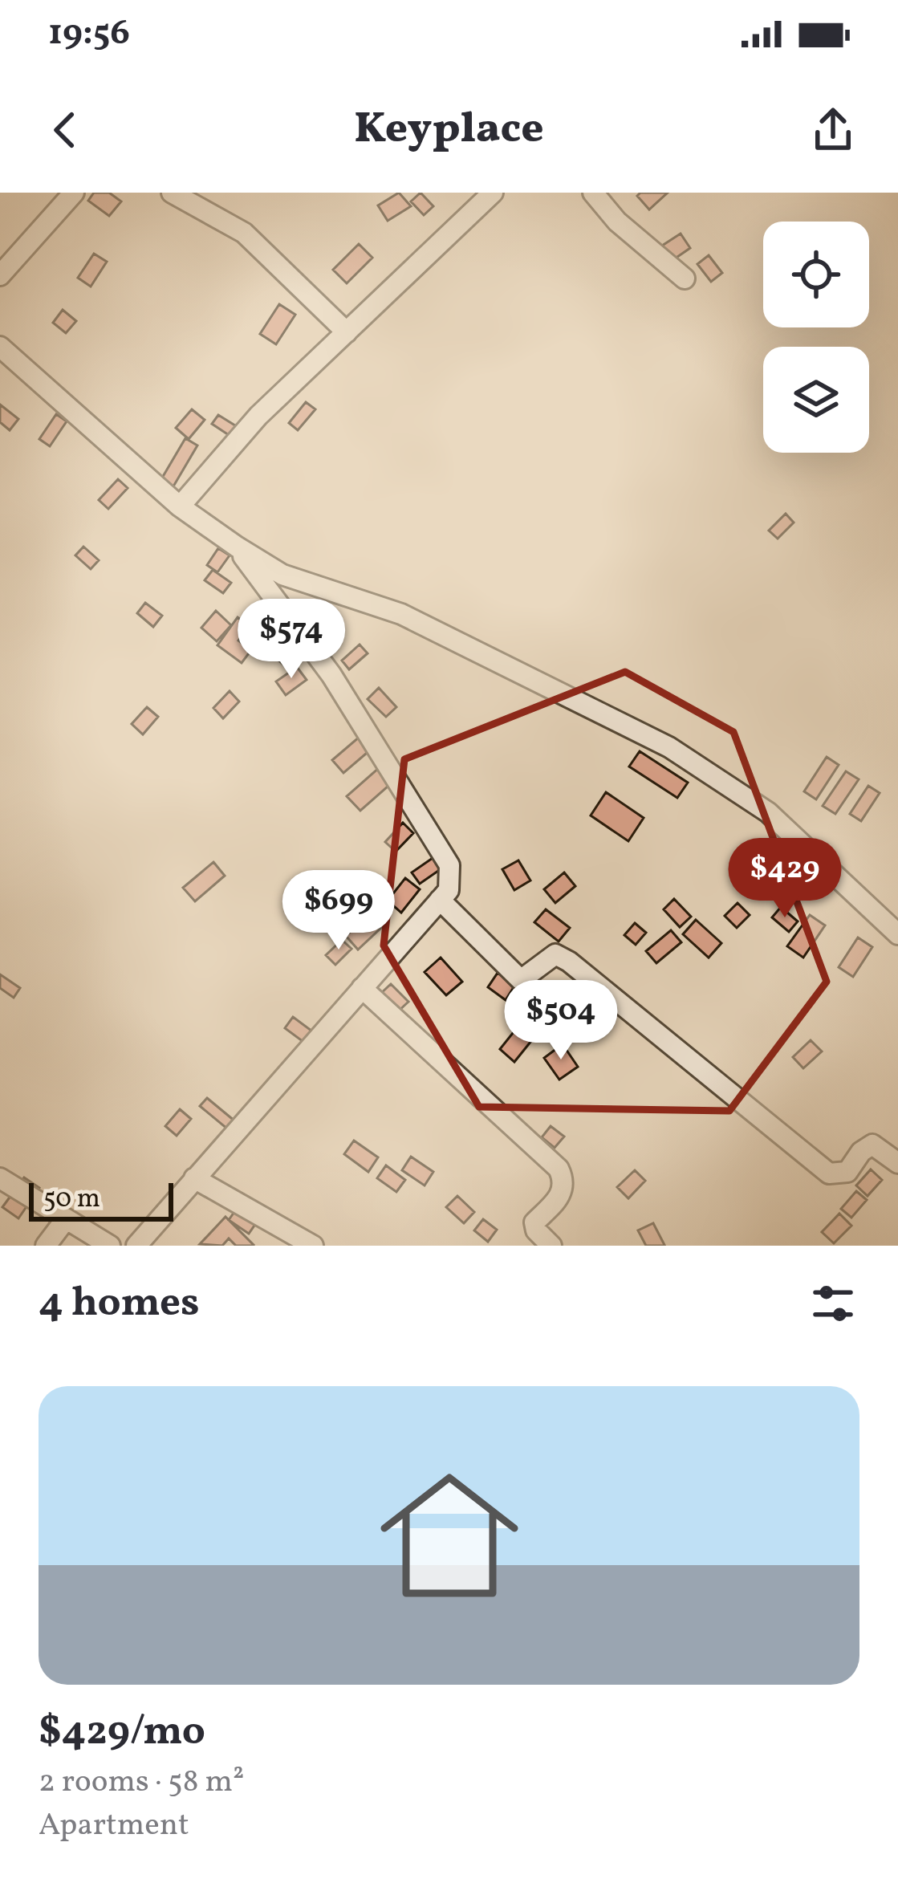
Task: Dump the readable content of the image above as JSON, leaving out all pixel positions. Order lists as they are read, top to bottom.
{
  "scale_bar": "50 m",
  "page": {
    "status": "19:56",
    "header": "Keyplace",
    "price": [
      "$574",
      "$429",
      "$699",
      "$504"
    ],
    "scale": "50 m",
    "heading": "4 homes",
    "list": [
      {
        "name": "$429/mo",
        "note": "2 rooms · 58 m² · Apartment"
      }
    ]
  }
}
